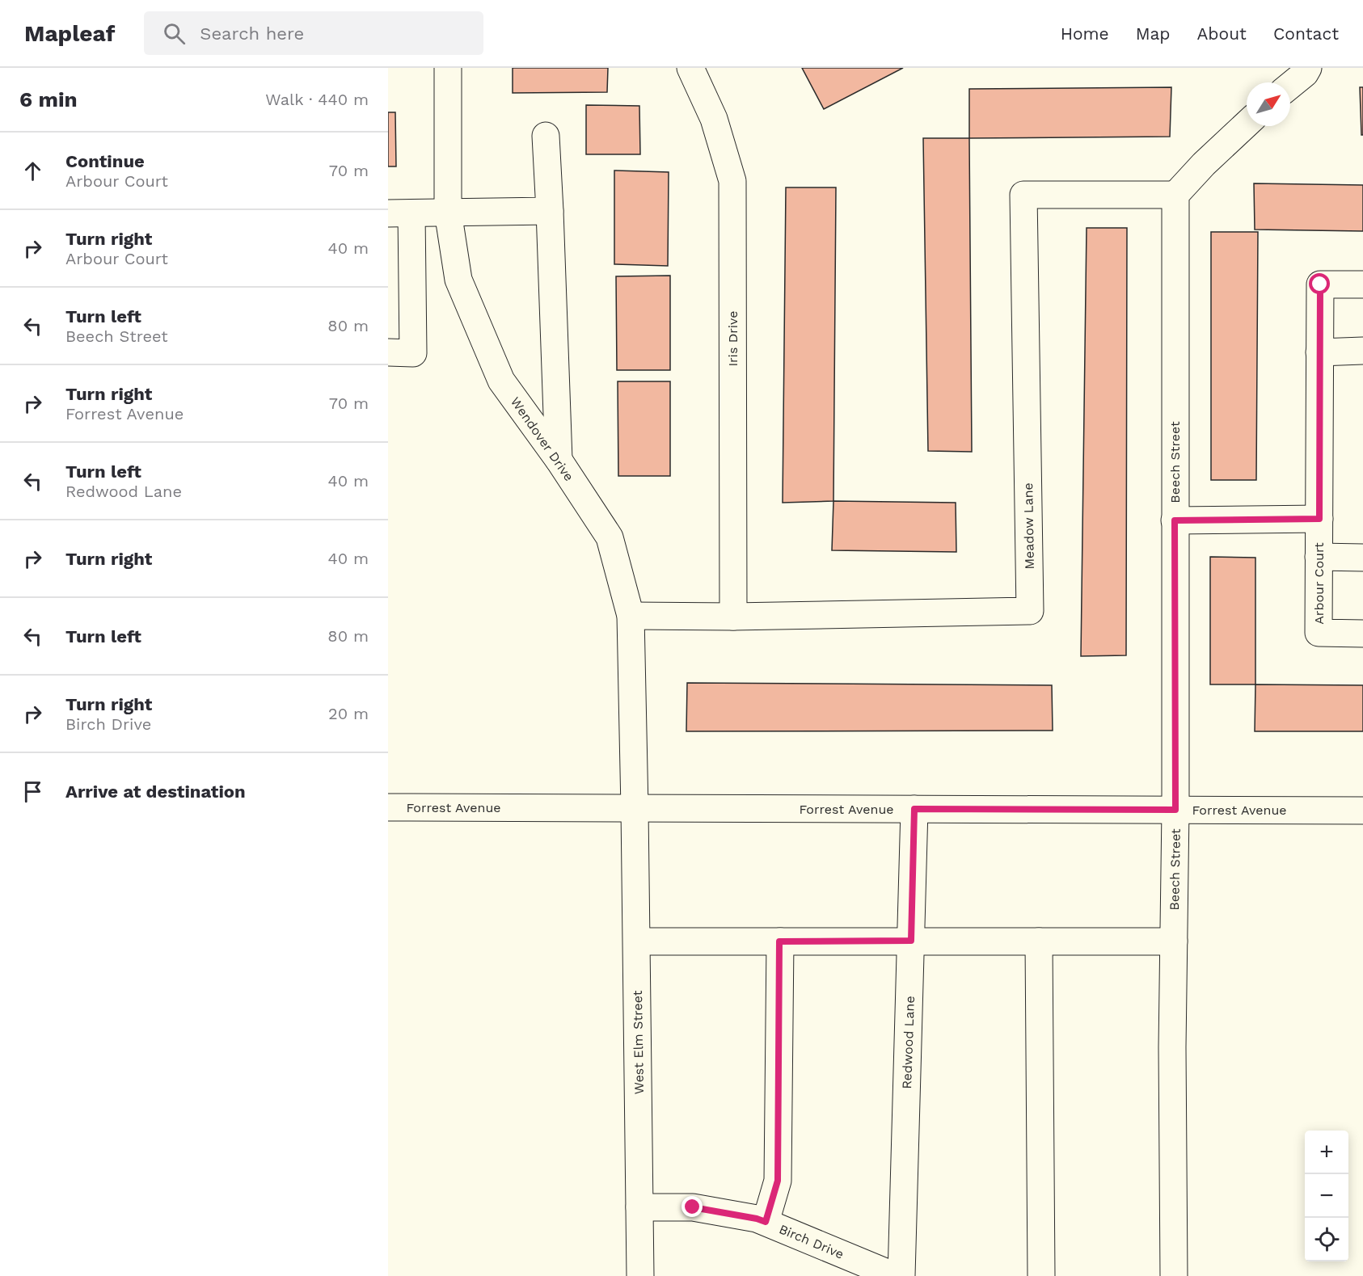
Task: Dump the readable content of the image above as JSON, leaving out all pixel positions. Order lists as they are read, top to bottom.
{
  "streets": {
    "street": [
      "Iris Drive",
      "Wendover Drive",
      "Beech Street",
      "Meadow Lane",
      "Arbour Court",
      "Forrest Avenue",
      "West Elm Street",
      "Redwood Lane",
      "Birch Drive"
    ]
  },
  "crossings": [
    ["Iris Drive", "Meadow Lane"],
    ["Wendover Drive", "Meadow Lane"],
    ["Wendover Drive", "Forrest Avenue"],
    ["Wendover Drive", "West Elm Street"],
    ["Beech Street", "Meadow Lane"],
    ["Beech Street", "Forrest Avenue"],
    ["Forrest Avenue", "West Elm Street"],
    ["Forrest Avenue", "Redwood Lane"],
    ["West Elm Street", "Birch Drive"]
  ],
  "north": "top right",
  "page": {
    "header": "Mapleaf",
    "search": "Search here",
    "nav": [
      "Home",
      "Map",
      "About",
      "Contact"
    ],
    "heading": ["6 min", "Walk · 440 m"],
    "list": [
      ["Continue", "Arbour Court", "70 m"],
      ["Turn right", "Arbour Court", "40 m"],
      ["Turn left", "Beech Street", "80 m"],
      ["Turn right", "Forrest Avenue", "70 m"],
      ["Turn left", "Redwood Lane", "40 m"],
      ["Turn right", "40 m"],
      ["Turn left", "80 m"],
      ["Turn right", "Birch Drive", "20 m"],
      "Arrive at destination"
    ],
    "map_buttons": ["+", "−"]
  }
}
